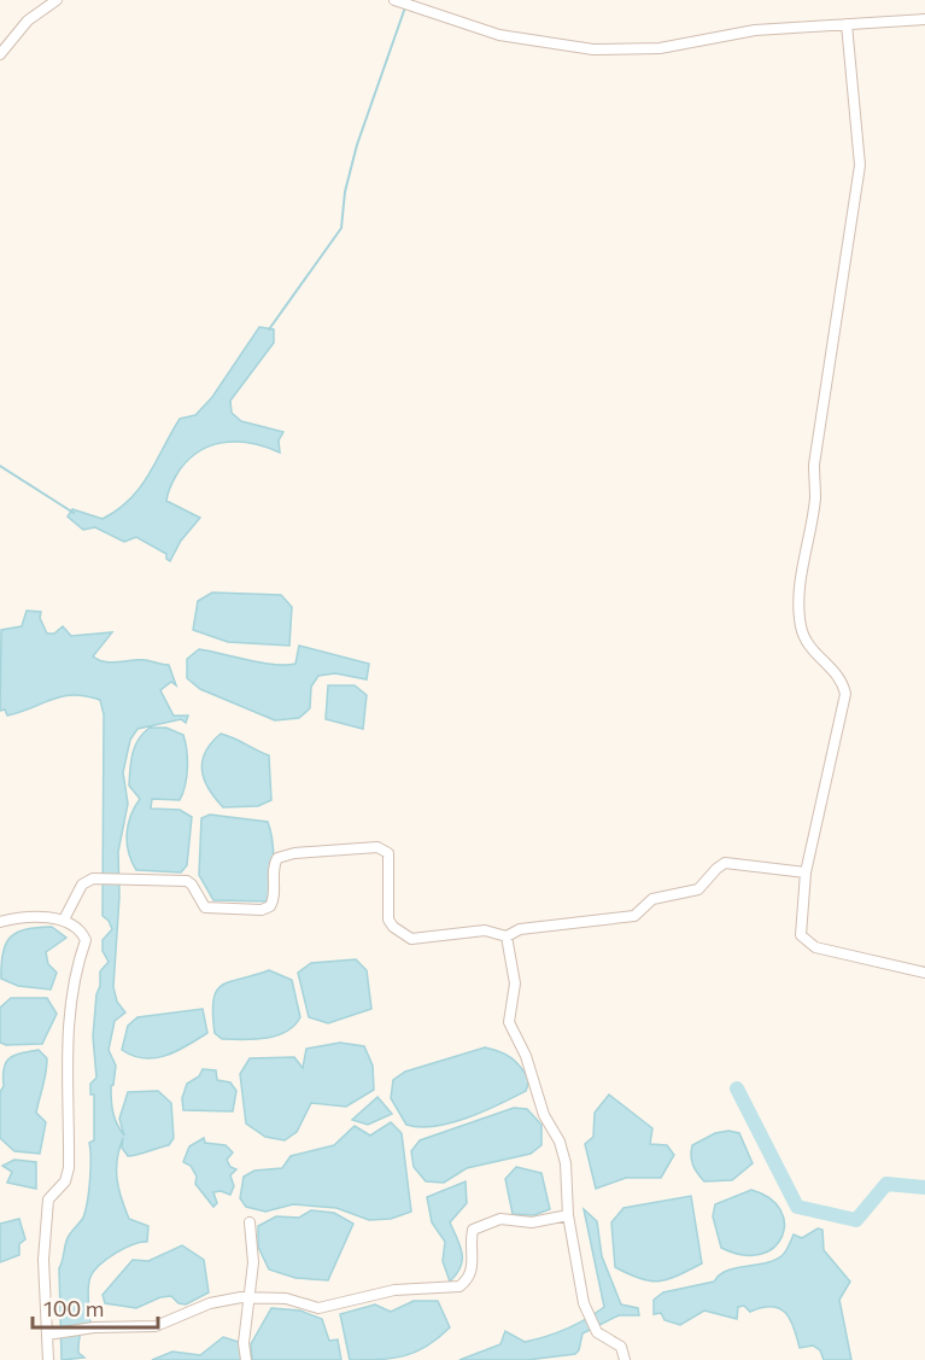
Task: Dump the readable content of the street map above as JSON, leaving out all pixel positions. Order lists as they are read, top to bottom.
{
  "scale_bar": "100 m"
}
